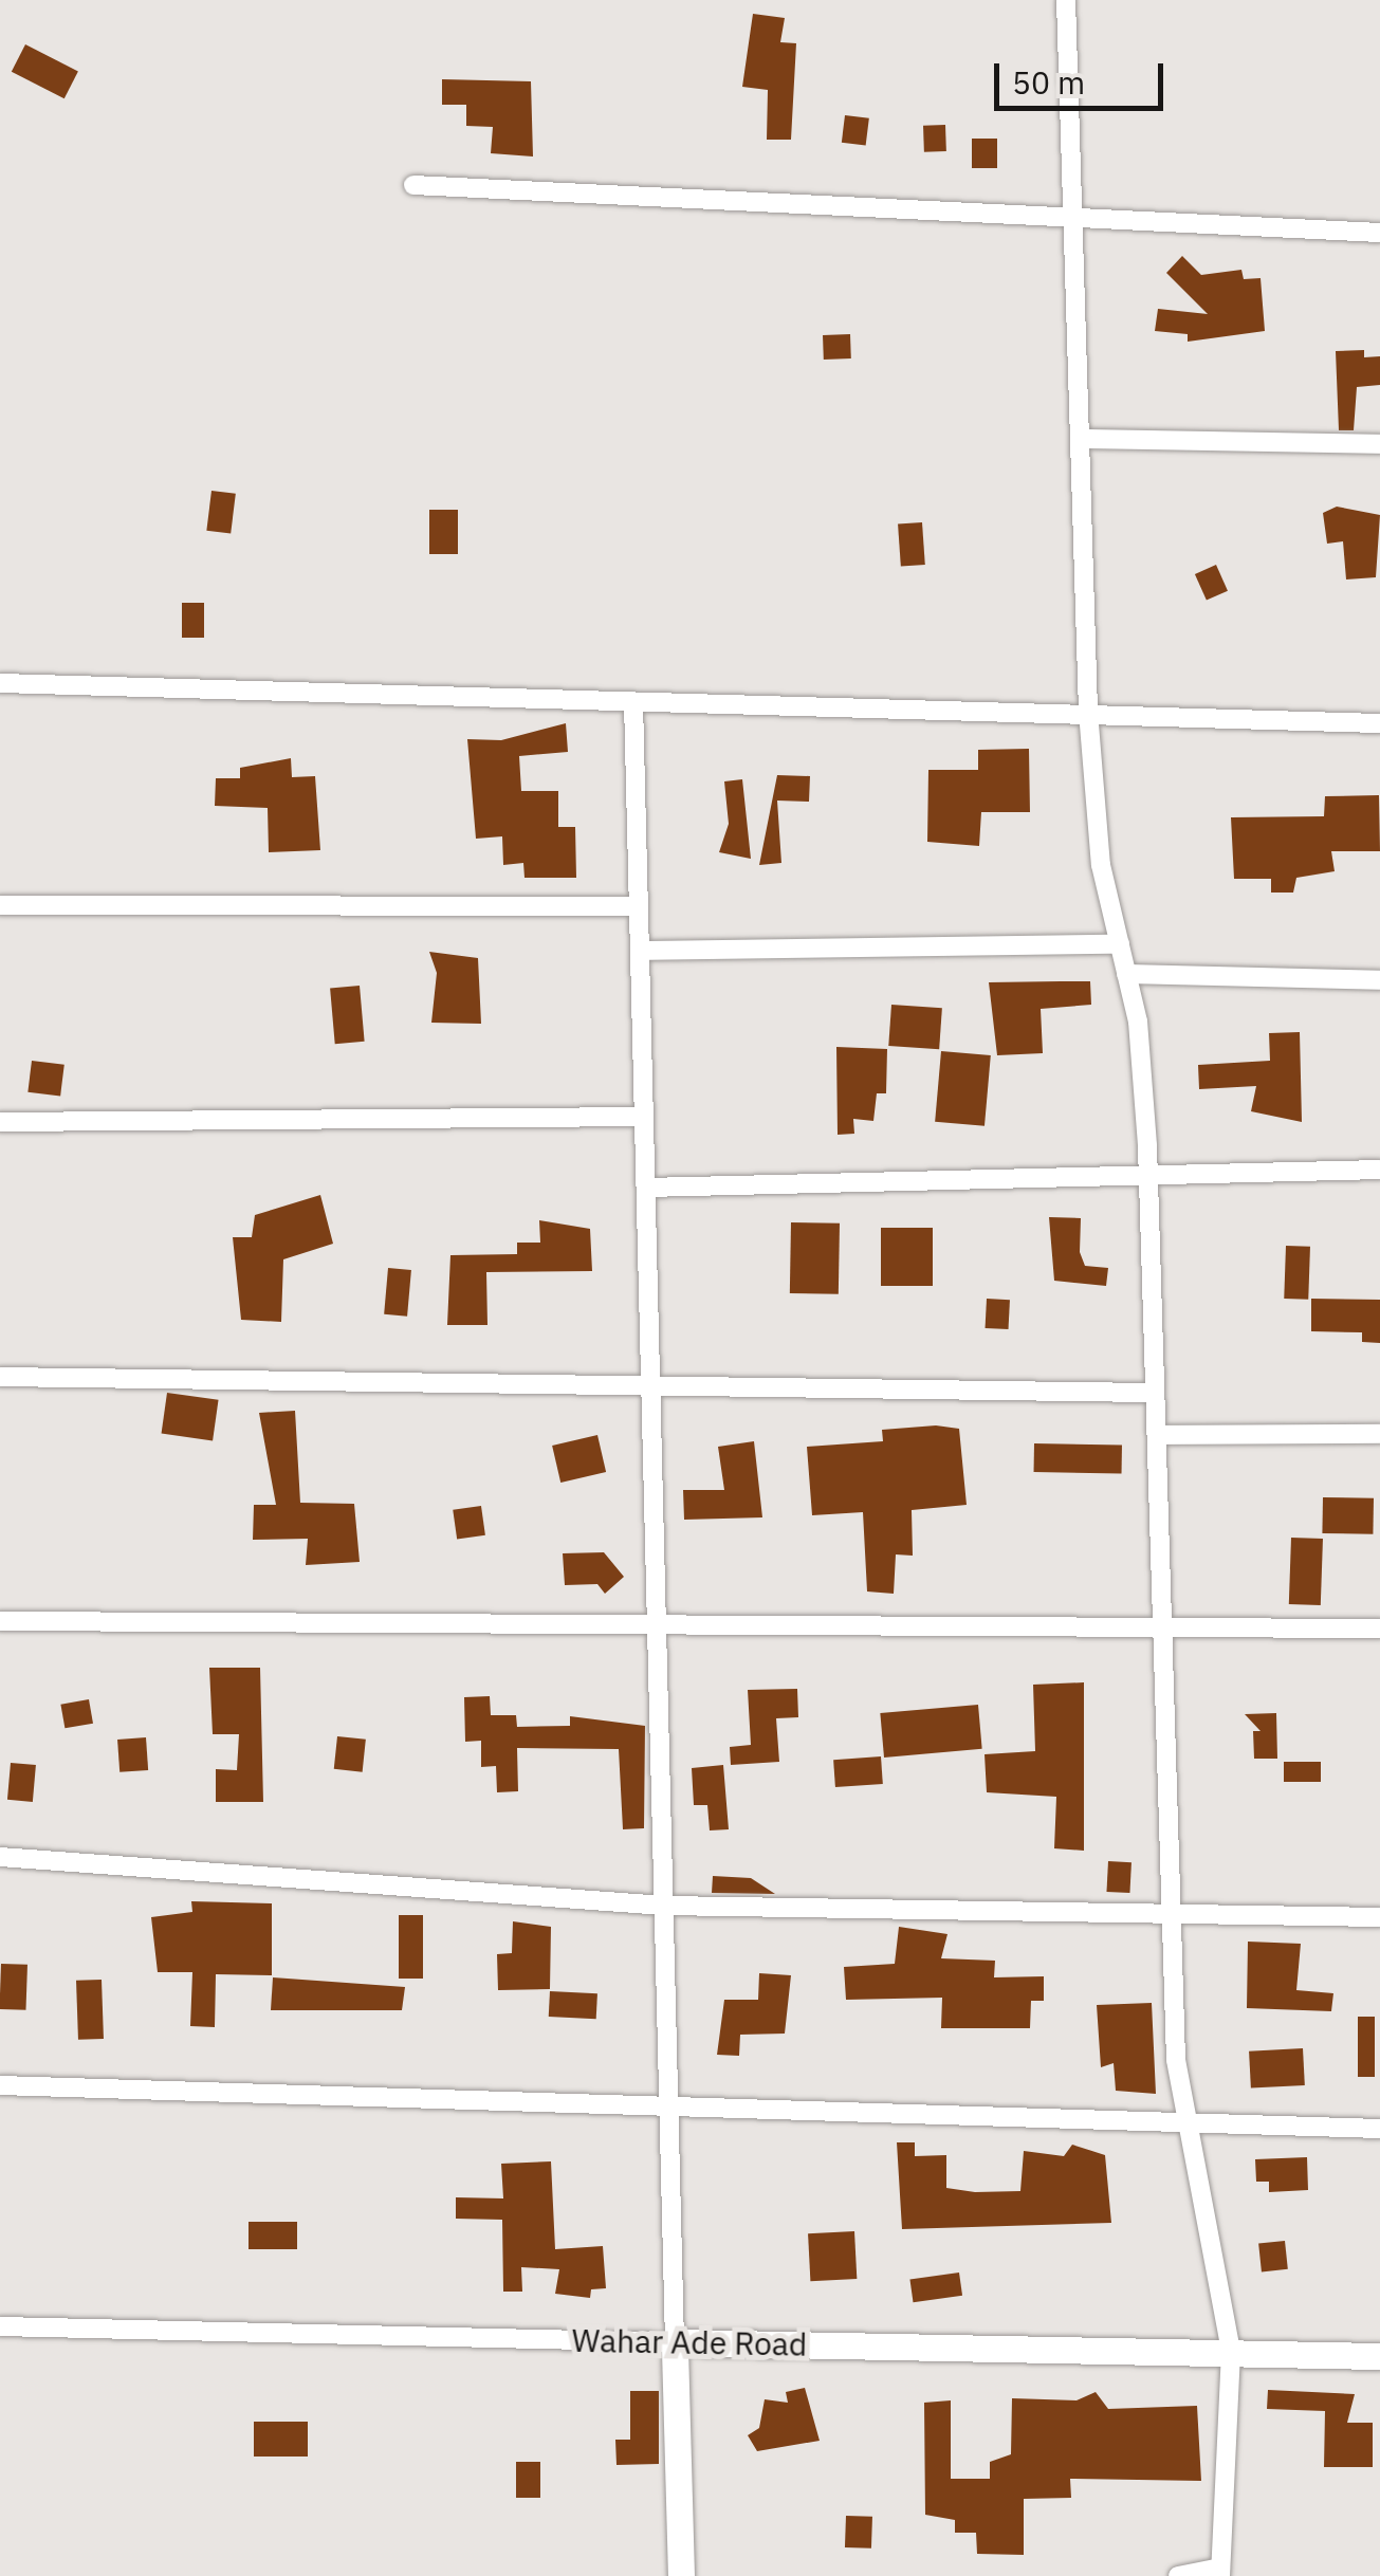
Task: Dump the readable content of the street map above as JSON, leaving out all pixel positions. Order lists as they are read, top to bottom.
{
  "streets": {
    "street": ["Wahar Ade Road"]
  },
  "scale_bar": "50 m"
}
